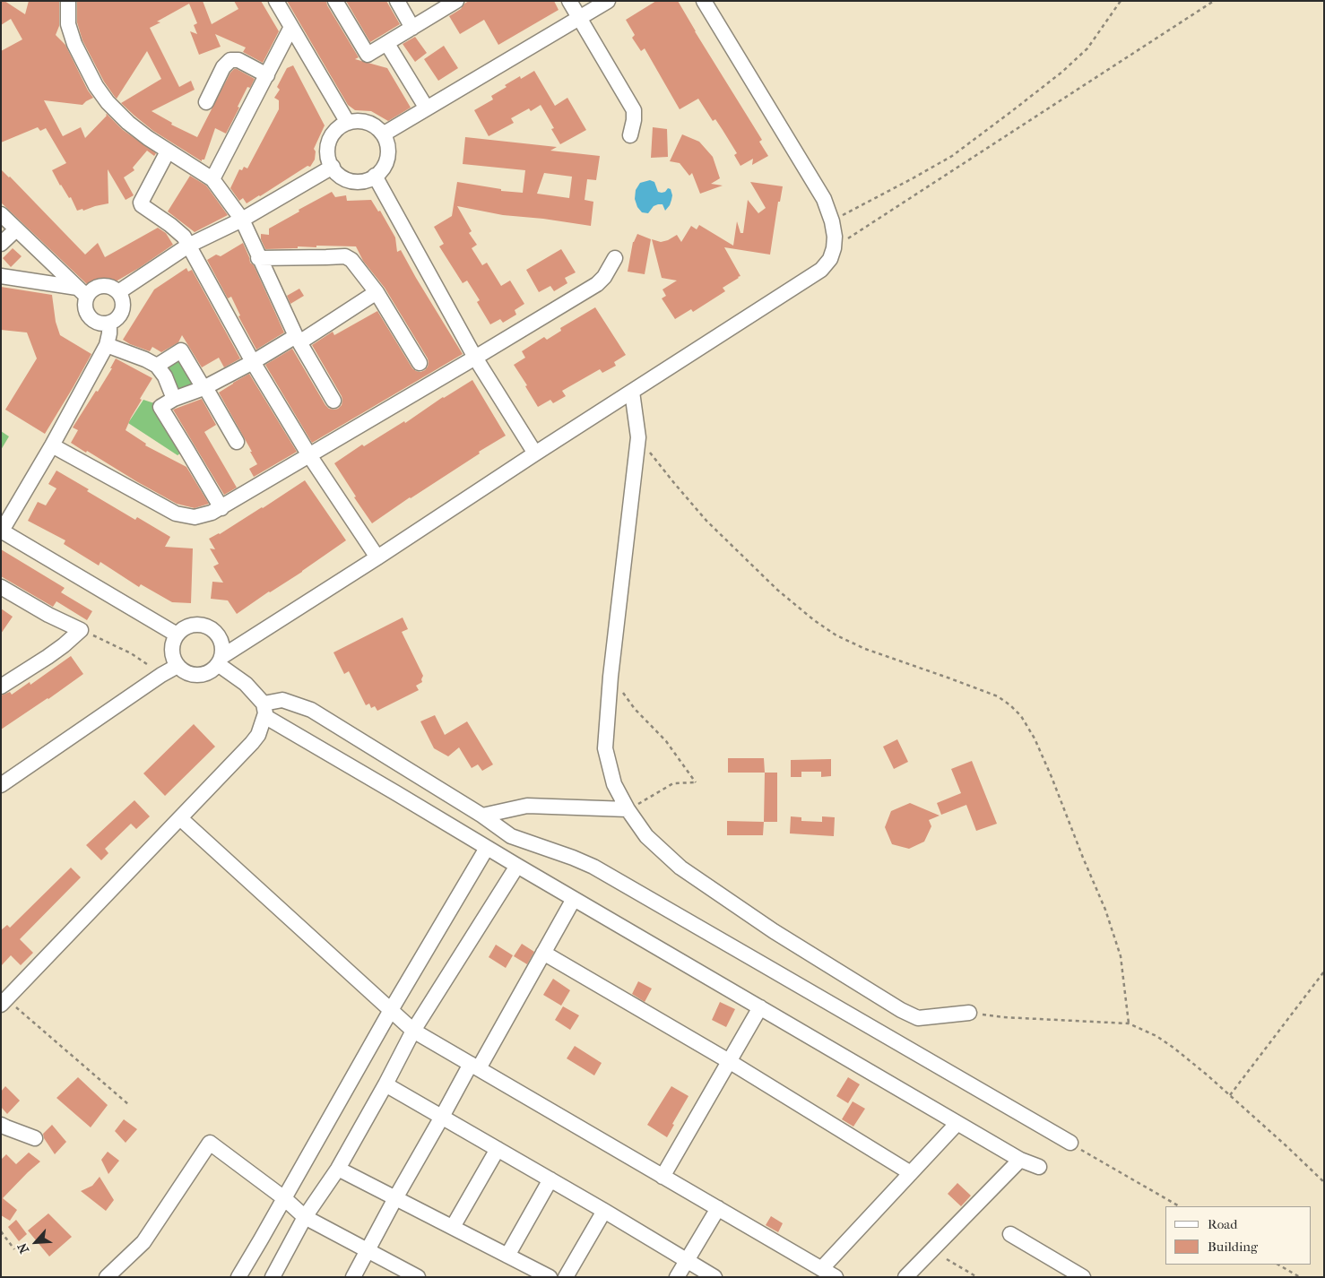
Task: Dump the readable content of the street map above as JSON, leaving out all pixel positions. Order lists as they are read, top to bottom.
{
  "legend": ["Road", "Building"],
  "north": "bottom left"
}
